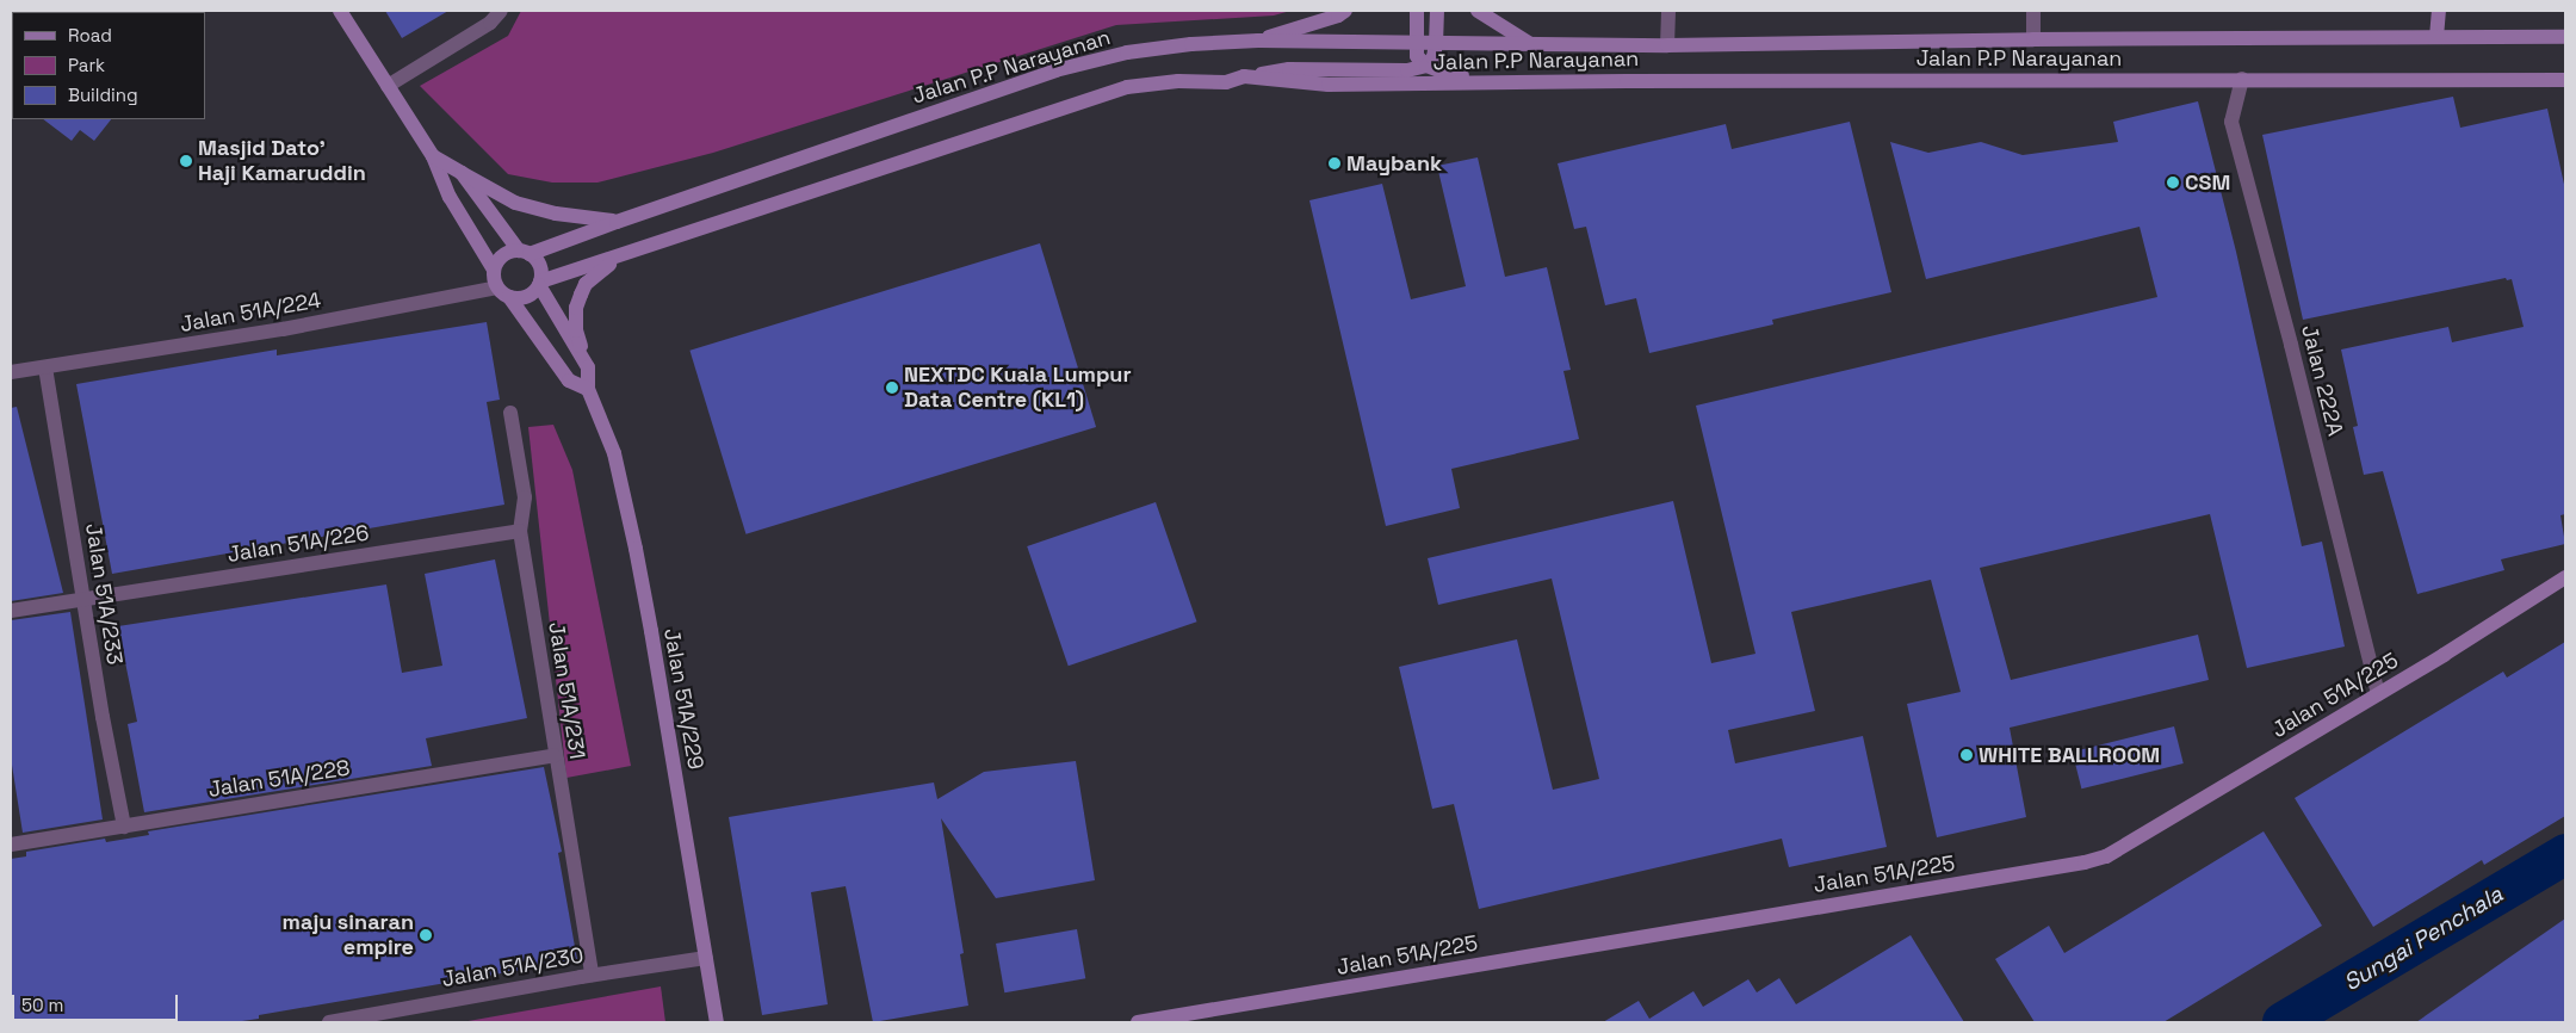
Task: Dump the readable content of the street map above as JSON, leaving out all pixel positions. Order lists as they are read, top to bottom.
{
  "streets": {
    "main road": ["Jalan P.P Narayanan", "Jalan 51A/225", "Jalan 51A/229"],
    "street": [
      "Jalan 51A/224",
      "Jalan 222A",
      "Jalan 51A/226",
      "Jalan 51A/233",
      "Jalan 51A/231",
      "Jalan 51A/228",
      "Jalan 51A/230"
    ]
  },
  "crossings": [
    ["Jalan P.P Narayanan", "Jalan 51A/224"],
    ["Jalan P.P Narayanan", "Jalan 222A"],
    ["Jalan 51A/224", "Jalan 51A/233"],
    ["Jalan 222A", "Jalan 51A/225"],
    ["Jalan 51A/226", "Jalan 51A/233"],
    ["Jalan 51A/226", "Jalan 51A/231"],
    ["Jalan 51A/233", "Jalan 51A/228"],
    ["Jalan 51A/231", "Jalan 51A/228"],
    ["Jalan 51A/231", "Jalan 51A/230"],
    ["Jalan 51A/229", "Jalan 51A/230"]
  ],
  "water": ["Sungai Penchala"],
  "places": [
    "Masjid Dato' Haji Kamaruddin",
    "Maybank",
    "CSM",
    "NEXTDC Kuala Lumpur Data Centre (KL1)",
    "WHITE BALLROOM",
    "maju sinaran empire"
  ],
  "legend": ["Road", "Park", "Building"],
  "scale_bar": "50 m"
}
